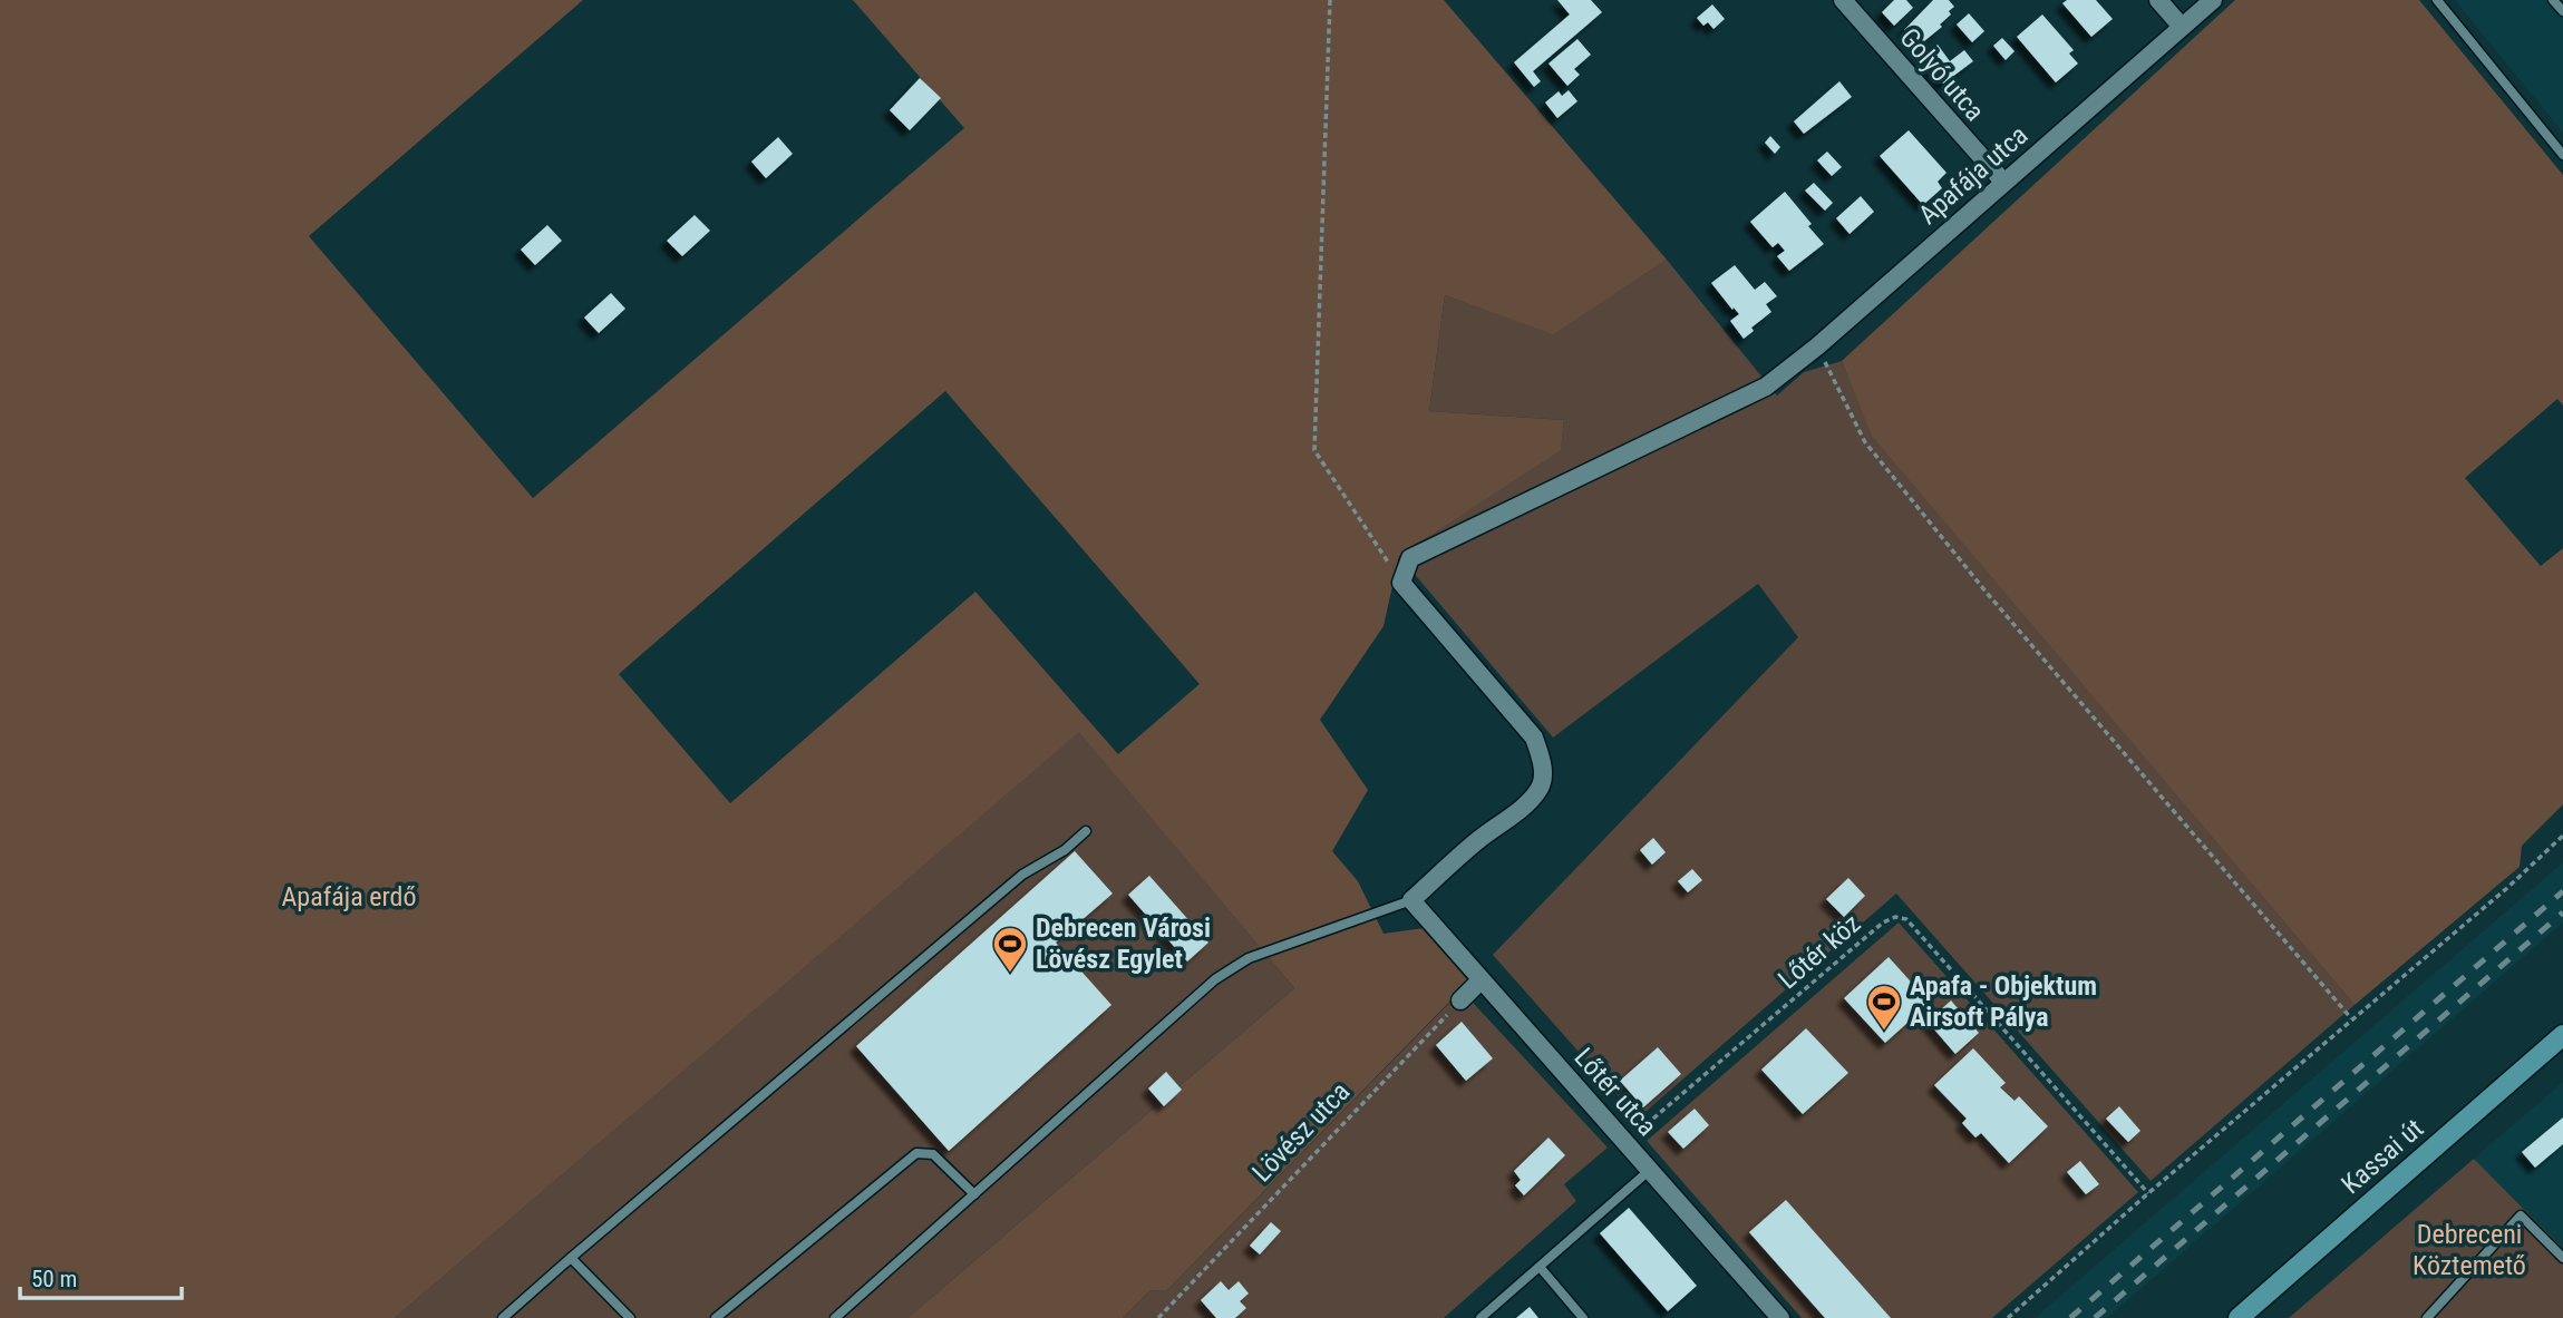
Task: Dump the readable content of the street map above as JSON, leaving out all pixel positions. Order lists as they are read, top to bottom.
{
  "streets": {
    "main road": ["Kassai út"],
    "street": ["Golyó utca", "Apafája utca", "Lőtér utca"],
    "path": ["Lőtér köz", "Lövész utca"]
  },
  "crossings": [
    ["Golyó utca", "Apafája utca"],
    ["Lőtér köz", "Lőtér utca"]
  ],
  "parks": ["Apafája erdő", "Debreceni Köztemető"],
  "places": {
    "sports": ["Debrecen Városi Lövész Egylet", "Apafa - Objektum Airsoft Pálya"]
  },
  "scale_bar": "50 m"
}
